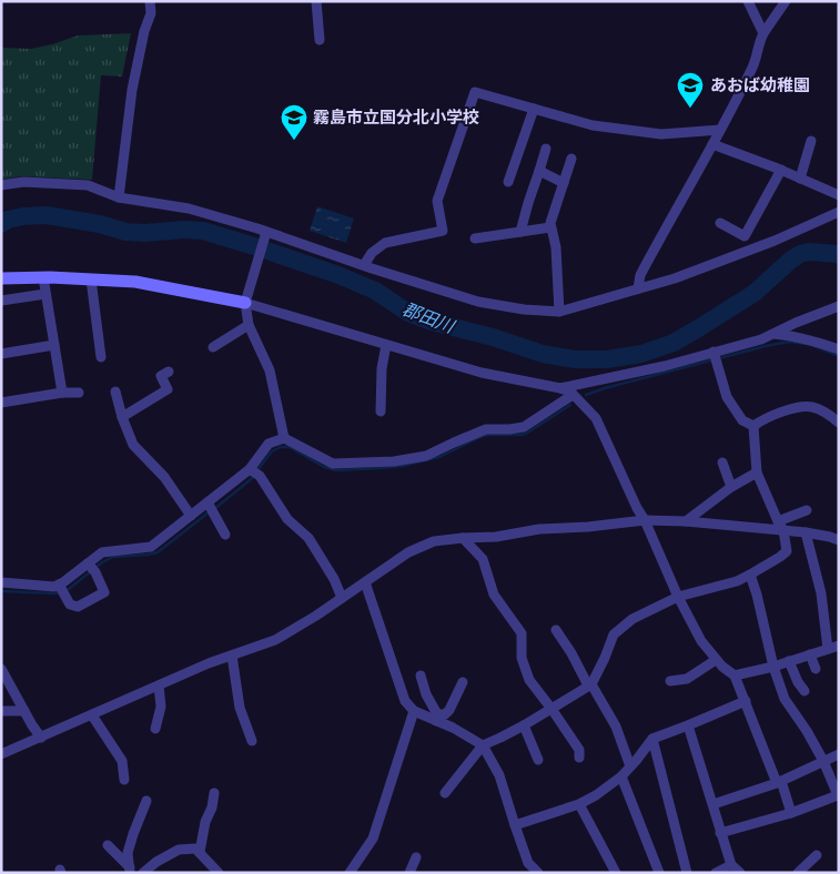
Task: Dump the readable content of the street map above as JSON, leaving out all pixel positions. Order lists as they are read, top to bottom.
{
  "water": ["郡田川"],
  "places": {
    "school or university": ["あおば幼稚園", "霧島市立国分北小学校"]
  }
}
